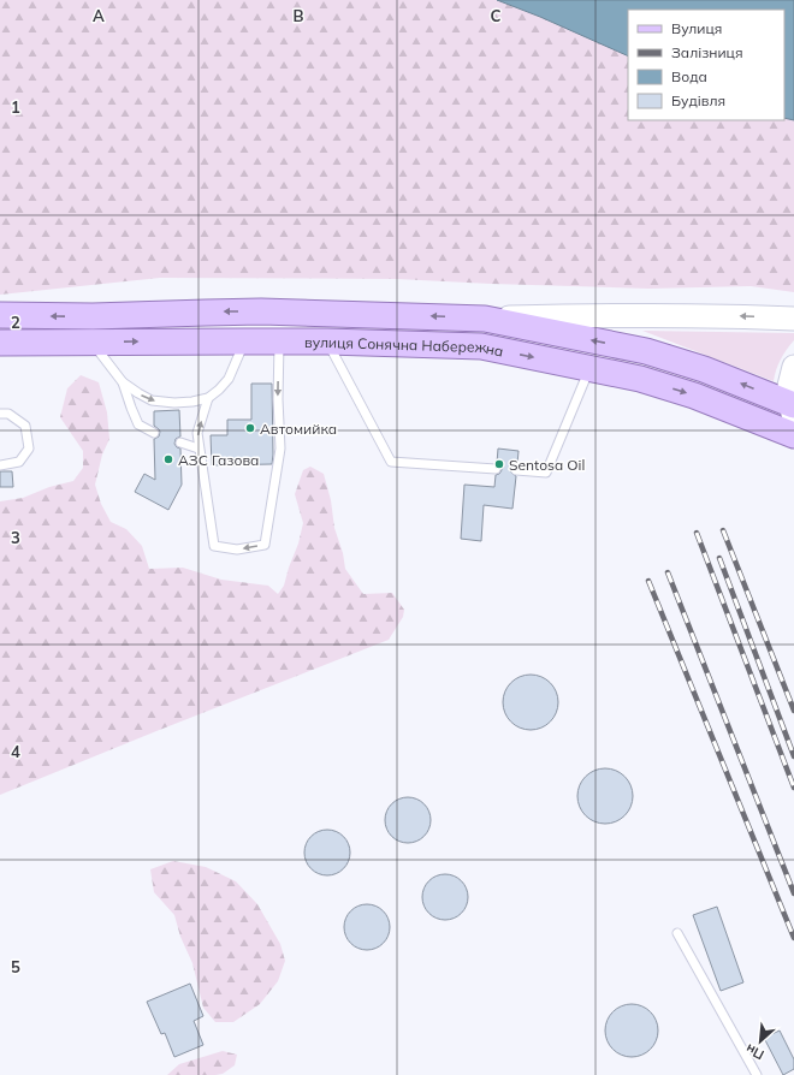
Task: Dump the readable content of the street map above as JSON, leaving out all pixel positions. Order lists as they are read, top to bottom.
{
  "streets": {
    "main road": ["вулиця Сонячна Набережна"]
  },
  "places": ["Автомийка", "АЗС Газова", "Sentosa Oil"],
  "legend": [
    "Вулиця",
    "Залізниця",
    "Вода",
    "Будівля"
  ],
  "north": "bottom left",
  "grid": {
    "columns": ["A", "B", "C"],
    "rows": [
      "1",
      "2",
      "3",
      "4",
      "5"
    ]
  }
}
